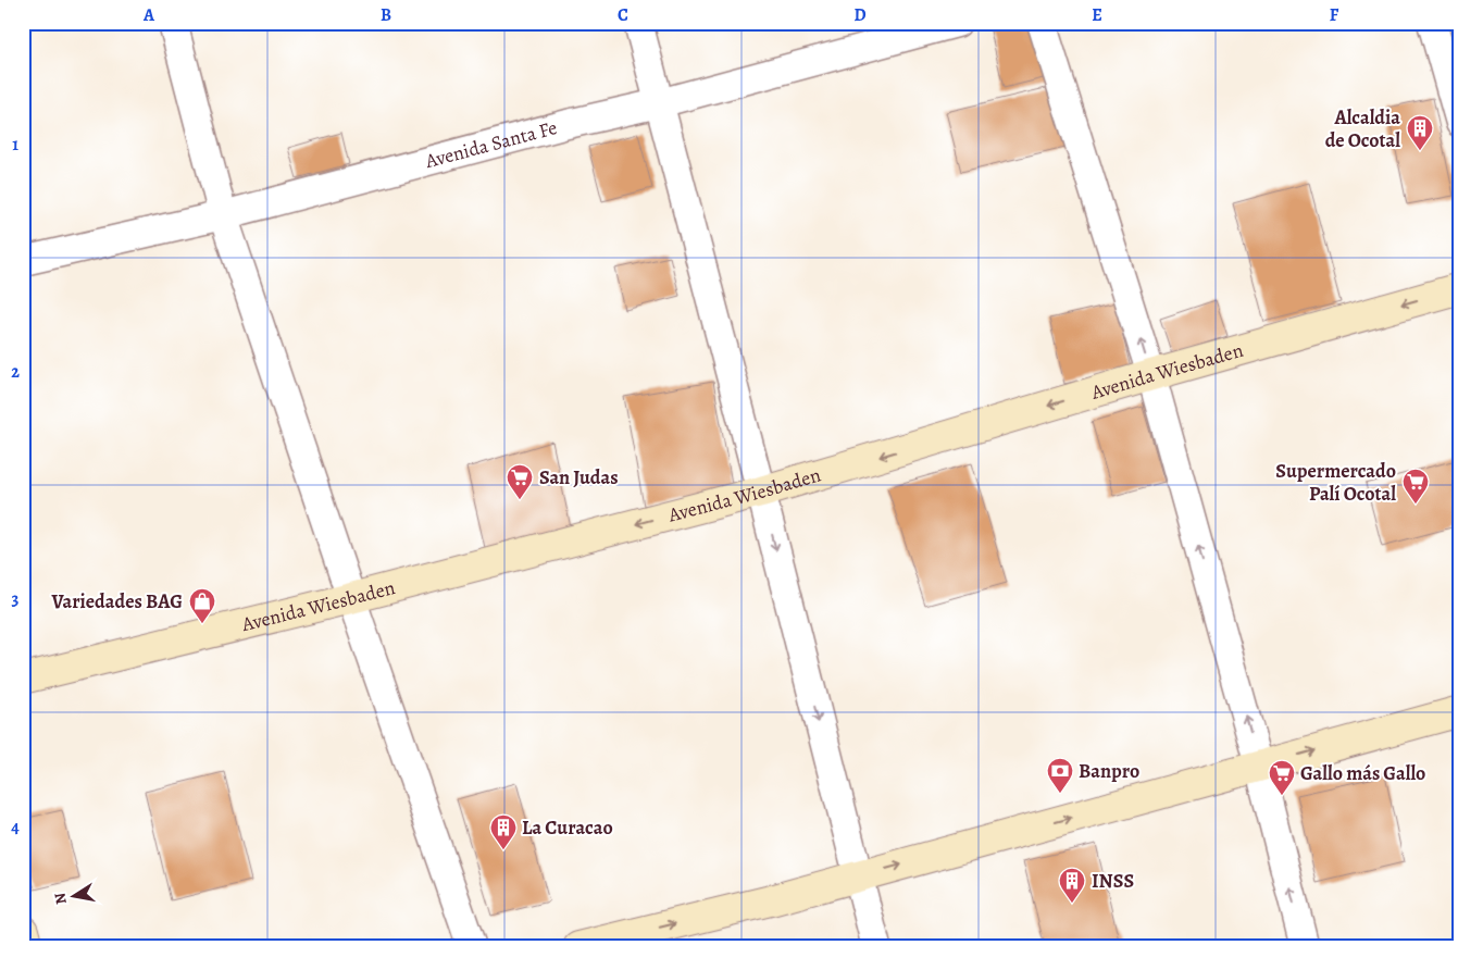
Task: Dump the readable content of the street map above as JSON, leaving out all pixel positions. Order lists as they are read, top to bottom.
{
  "streets": {
    "street": ["Avenida Santa Fe", "Avenida Wiesbaden"]
  },
  "one_way": ["Avenida Wiesbaden"],
  "places": {
    "building": ["Alcaldia de Ocotal", "La Curacao", "INSS"],
    "supermarket": ["San Judas", "Supermercado Palí Ocotal", "Gallo más Gallo"],
    "shop": ["Variedades BAG"],
    "bank": ["Banpro"]
  },
  "north": "left",
  "grid": {
    "columns": [
      "A",
      "B",
      "C",
      "D",
      "E",
      "F"
    ],
    "rows": [
      "1",
      "2",
      "3",
      "4"
    ]
  }
}
